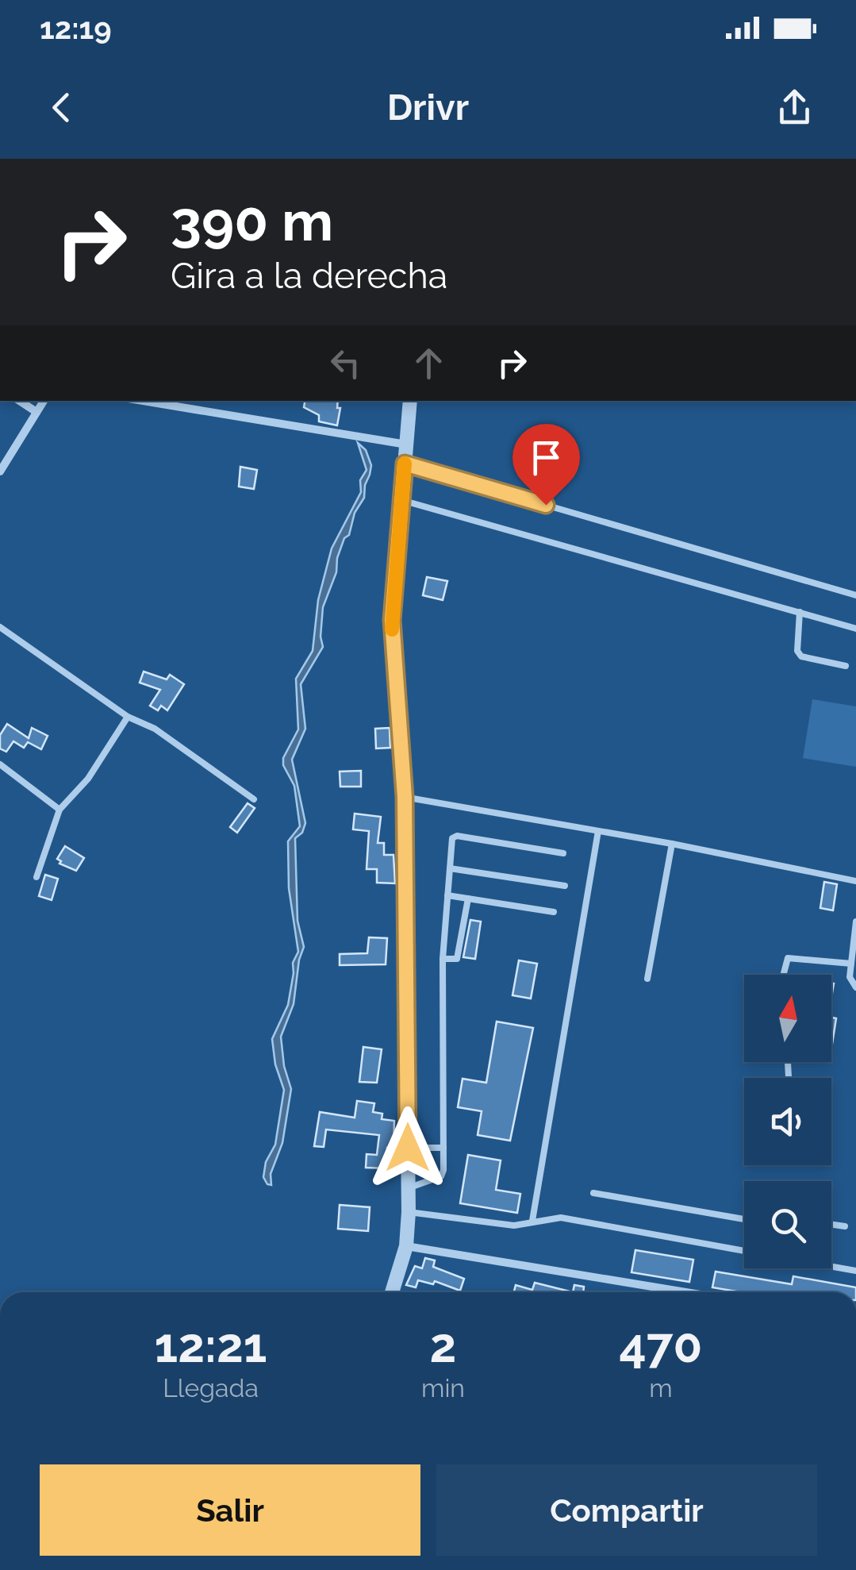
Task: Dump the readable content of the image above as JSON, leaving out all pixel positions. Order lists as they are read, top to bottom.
{
  "north": "top",
  "page": {
    "status": "12:19",
    "header": "Drivr",
    "turn": ["390 m", "Gira a la derecha"],
    "eta": [
      "12:21",
      "Llegada",
      "2",
      "min",
      "470",
      "m"
    ],
    "buttons": ["Salir", "Compartir"]
  }
}
